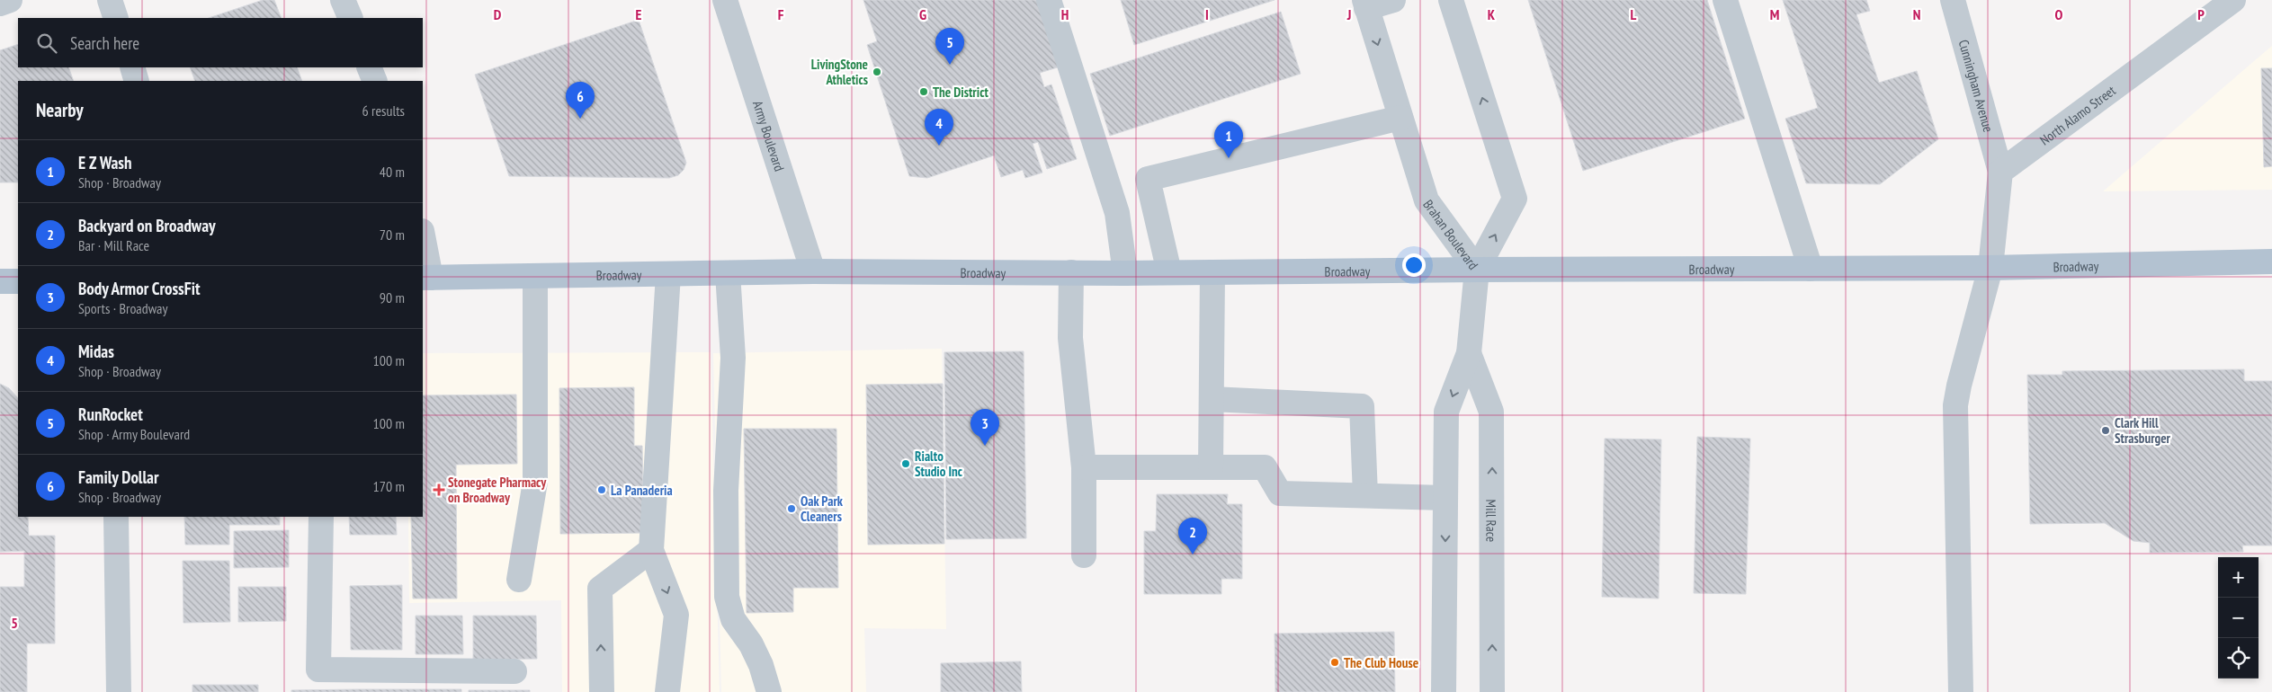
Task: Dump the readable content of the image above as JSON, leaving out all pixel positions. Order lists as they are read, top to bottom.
{
  "streets": {
    "main road": ["Broadway"],
    "street": [
      "Cunningham Avenue",
      "North Alamo Street",
      "Army Boulevard",
      "Brahan Boulevard",
      "Mill Race"
    ]
  },
  "crossings": [
    ["Cunningham Avenue", "North Alamo Street"],
    ["Army Boulevard", "Broadway"],
    ["Brahan Boulevard", "Broadway"],
    ["Brahan Boulevard", "Mill Race"],
    ["Broadway", "Mill Race"]
  ],
  "places": {
    "other": [
      "LivingStone Athletics",
      "The District",
      "Clark Hill Strasburger",
      "Rialto Studio Inc",
      "La Panaderia",
      "Oak Park Cleaners",
      "The Club House"
    ],
    "health": ["Stonegate Pharmacy on Broadway"]
  },
  "page": {
    "search": "Search here",
    "pins": [
      "5",
      "6",
      "4",
      "1",
      "3",
      "2"
    ],
    "heading": ["Nearby", "6 results"],
    "list": [
      {
        "mark": "1",
        "name": "E Z Wash",
        "note": "Shop · Broadway",
        "value": "40 m"
      },
      {
        "mark": "2",
        "name": "Backyard on Broadway",
        "note": "Bar · Mill Race",
        "value": "70 m"
      },
      {
        "mark": "3",
        "name": "Body Armor CrossFit",
        "note": "Sports · Broadway",
        "value": "90 m"
      },
      {
        "mark": "4",
        "name": "Midas",
        "note": "Shop · Broadway",
        "value": "100 m"
      },
      {
        "mark": "5",
        "name": "RunRocket",
        "note": "Shop · Army Boulevard",
        "value": "100 m"
      },
      {
        "mark": "6",
        "name": "Family Dollar",
        "note": "Shop · Broadway",
        "value": "170 m"
      }
    ],
    "map_buttons": ["+", "−"]
  },
  "grid": {
    "columns": [
      "D",
      "E",
      "F",
      "G",
      "H",
      "I",
      "J",
      "K",
      "L",
      "M",
      "N",
      "O",
      "P"
    ],
    "rows": ["5"]
  }
}
